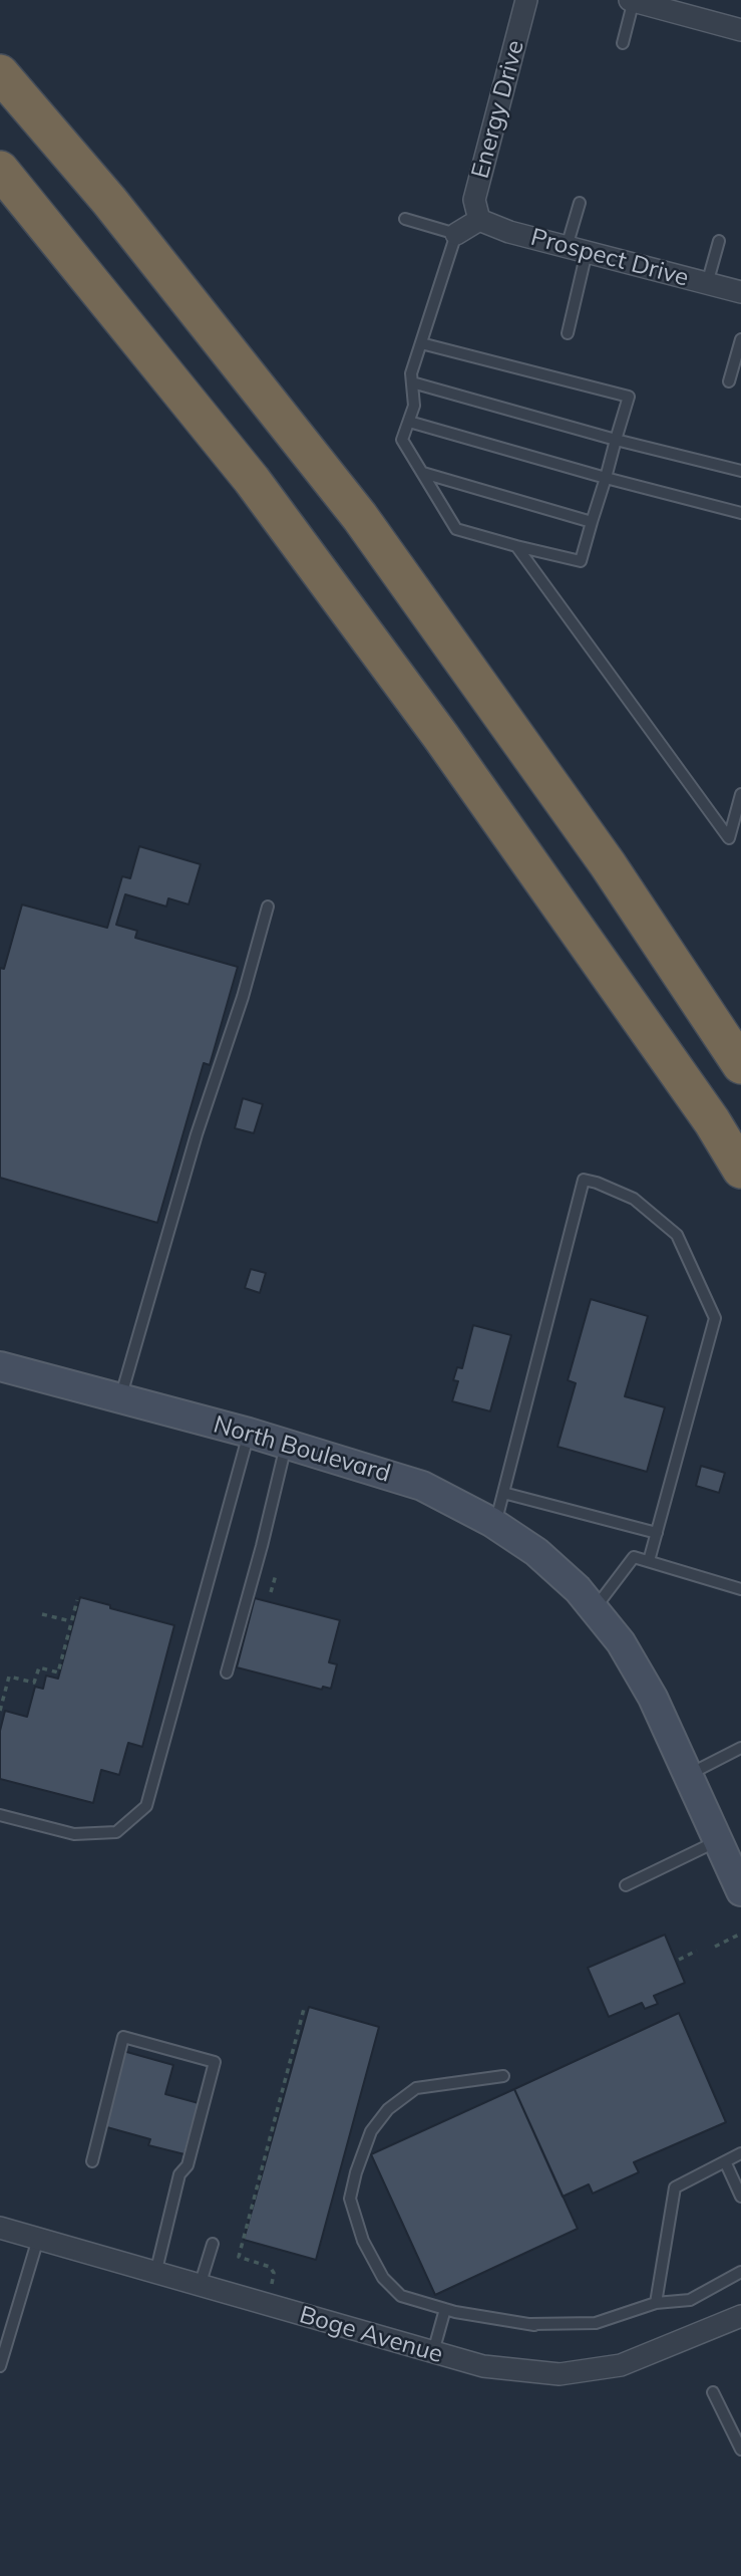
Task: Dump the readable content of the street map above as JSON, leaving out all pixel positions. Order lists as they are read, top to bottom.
{
  "streets": {
    "street": [
      "Energy Drive",
      "Prospect Drive",
      "North Boulevard",
      "Boge Avenue"
    ]
  },
  "crossings": [
    ["Energy Drive", "Prospect Drive"]
  ]
}
